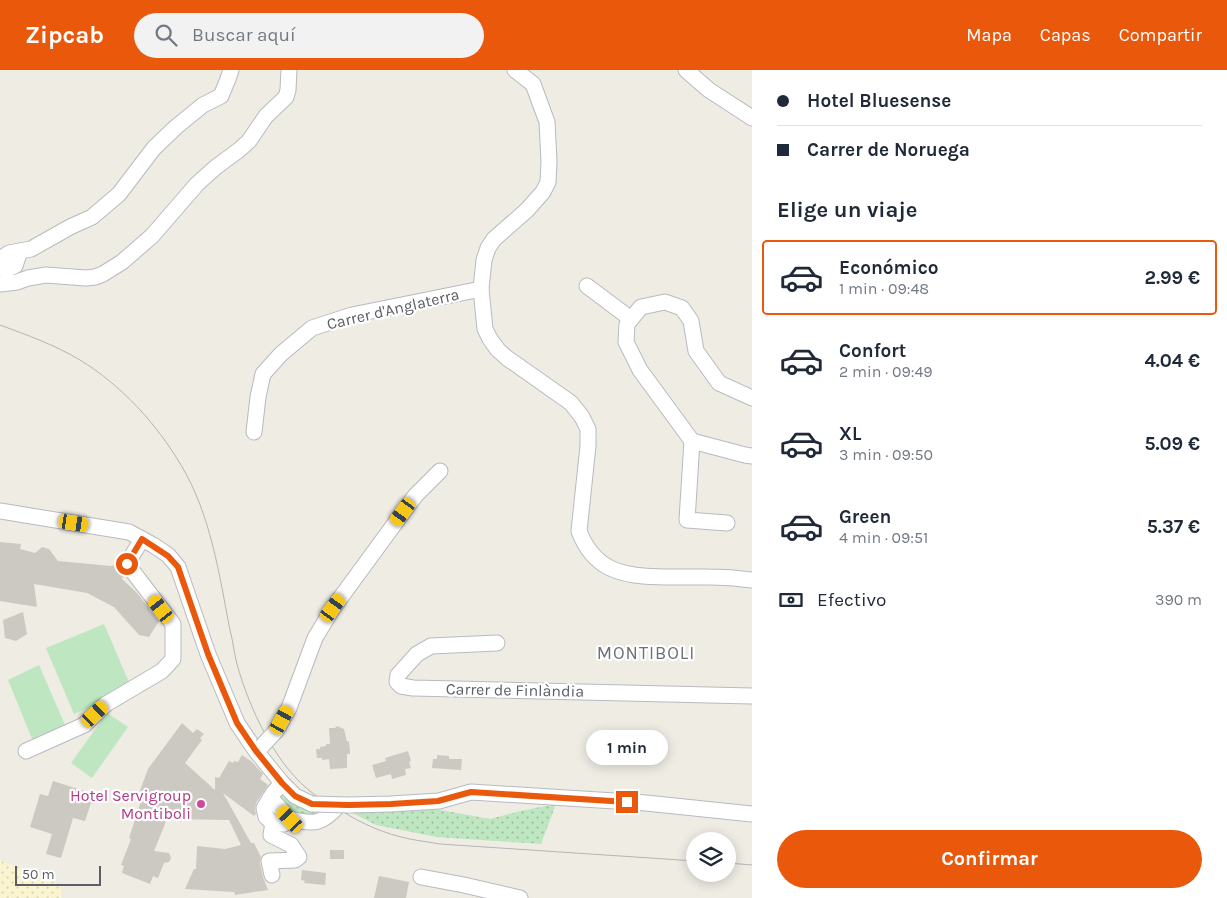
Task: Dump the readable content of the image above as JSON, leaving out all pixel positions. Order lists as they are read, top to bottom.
{
  "streets": {
    "street": ["Carrer d'Anglaterra", "Carrer de Finlàndia"]
  },
  "districts": ["MONTIBOLI"],
  "places": ["Hotel Servigroup Montiboli"],
  "scale_bar": "50 m",
  "page": {
    "header": "Zipcab",
    "search": "Buscar aquí",
    "nav": ["Mapa", "Capas", "Compartir"],
    "banner": ["Hotel Bluesense", "Carrer de Noruega"],
    "heading": "Elige un viaje",
    "list": [
      {
        "name": "Económico",
        "note": "1 min · 09:48",
        "value": "2.99 €"
      },
      {
        "name": "Confort",
        "note": "2 min · 09:49",
        "value": "4.04 €"
      },
      {
        "name": "XL",
        "note": "3 min · 09:50",
        "value": "5.09 €"
      },
      {
        "name": "Green",
        "note": "4 min · 09:51",
        "value": "5.37 €"
      }
    ],
    "pay": ["Efectivo", "390 m"],
    "bubble": "1 min",
    "buttons": "Confirmar",
    "scale": "50 m"
  }
}
